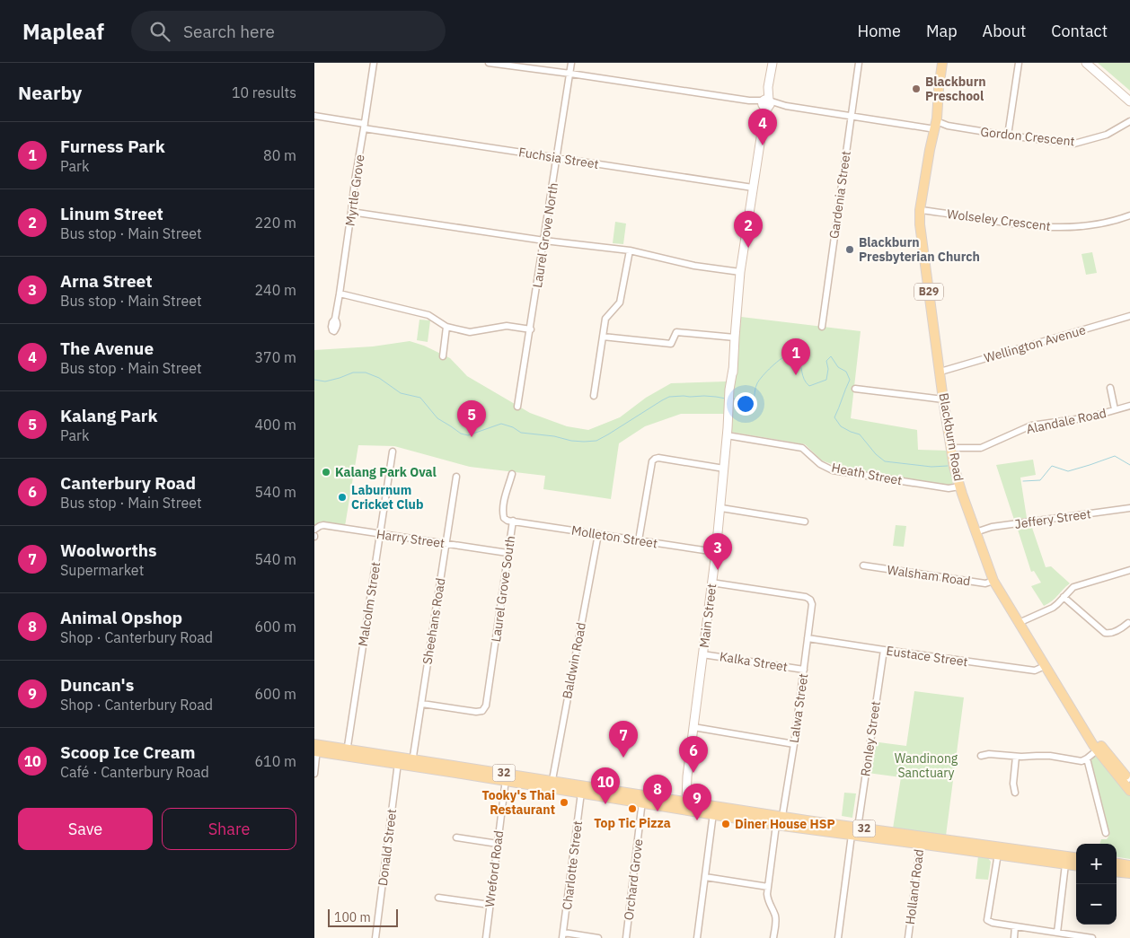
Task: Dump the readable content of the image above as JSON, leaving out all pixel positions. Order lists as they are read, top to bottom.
{
  "streets": {
    "main road": ["B29", "Blackburn Road", "32"],
    "street": [
      "Gordon Crescent",
      "Fuchsia Street",
      "Myrtle Grove",
      "Gardenia Street",
      "Wolseley Crescent",
      "Laurel Grove North",
      "Wellington Avenue",
      "Alandale Road",
      "Heath Street",
      "Jeffery Street",
      "Molleton Street",
      "Harry Street",
      "Walsham Road",
      "Laurel Grove South",
      "Malcolm Street",
      "Main Street",
      "Sheehans Road",
      "Eustace Street",
      "Baldwin Road",
      "Kalka Street",
      "Lalwa Street",
      "Ronley Street",
      "Donald Street",
      "Charlotte Street",
      "Wreford Road",
      "Orchard Grove",
      "Holland Road"
    ]
  },
  "crossings": [
    ["Gordon Crescent", "Blackburn Road"],
    ["Fuchsia Street", "Myrtle Grove"],
    ["Fuchsia Street", "Laurel Grove North"],
    ["Fuchsia Street", "Main Street"],
    ["Wolseley Crescent", "Blackburn Road"],
    ["Wellington Avenue", "Blackburn Road"],
    ["Alandale Road", "Blackburn Road"],
    ["Blackburn Road", "Heath Street"],
    ["Blackburn Road", "Jeffery Street"],
    ["Blackburn Road", "Walsham Road"],
    ["Blackburn Road", "Eustace Street"],
    ["Heath Street", "Main Street"],
    ["Molleton Street", "Laurel Grove South"],
    ["Molleton Street", "Main Street"],
    ["Molleton Street", "Baldwin Road"],
    ["Harry Street", "Laurel Grove South"],
    ["Harry Street", "Malcolm Street"],
    ["Harry Street", "Sheehans Road"],
    ["Laurel Grove South", "Sheehans Road"],
    ["Malcolm Street", "32"],
    ["Main Street", "Kalka Street"],
    ["Main Street", "Lalwa Street"],
    ["Main Street", "32"],
    ["Sheehans Road", "32"],
    ["Eustace Street", "Lalwa Street"],
    ["Eustace Street", "Ronley Street"],
    ["Baldwin Road", "32"],
    ["Kalka Street", "Lalwa Street"],
    ["Lalwa Street", "32"],
    ["Ronley Street", "32"],
    ["32", "Donald Street"],
    ["32", "Charlotte Street"],
    ["32", "Wreford Road"],
    ["32", "Orchard Grove"],
    ["32", "Holland Road"]
  ],
  "parks": ["Wandinong Sanctuary"],
  "places": [
    "Blackburn Preschool",
    "Blackburn Presbyterian Church",
    "Kalang Park Oval",
    "Laburnum Cricket Club",
    "Tooky's Thai Restaurant",
    "Top Tic Pizza",
    "Diner House HSP"
  ],
  "scale_bar": "100 m",
  "page": {
    "header": "Mapleaf",
    "search": "Search here",
    "nav": [
      "Home",
      "Map",
      "About",
      "Contact"
    ],
    "heading": ["Nearby", "10 results"],
    "pins": [
      "4",
      "2",
      "1",
      "5",
      "3",
      "7",
      "6",
      "10",
      "8",
      "9"
    ],
    "list": [
      {
        "mark": "1",
        "name": "Furness Park",
        "note": "Park",
        "value": "80 m"
      },
      {
        "mark": "2",
        "name": "Linum Street",
        "note": "Bus stop · Main Street",
        "value": "220 m"
      },
      {
        "mark": "3",
        "name": "Arna Street",
        "note": "Bus stop · Main Street",
        "value": "240 m"
      },
      {
        "mark": "4",
        "name": "The Avenue",
        "note": "Bus stop · Main Street",
        "value": "370 m"
      },
      {
        "mark": "5",
        "name": "Kalang Park",
        "note": "Park",
        "value": "400 m"
      },
      {
        "mark": "6",
        "name": "Canterbury Road",
        "note": "Bus stop · Main Street",
        "value": "540 m"
      },
      {
        "mark": "7",
        "name": "Woolworths",
        "note": "Supermarket",
        "value": "540 m"
      },
      {
        "mark": "8",
        "name": "Animal Opshop",
        "note": "Shop · Canterbury Road",
        "value": "600 m"
      },
      {
        "mark": "9",
        "name": "Duncan's",
        "note": "Shop · Canterbury Road",
        "value": "600 m"
      },
      {
        "mark": "10",
        "name": "Scoop Ice Cream",
        "note": "Café · Canterbury Road",
        "value": "610 m"
      }
    ],
    "buttons": ["Save", "Share"],
    "map_buttons": ["+", "−"],
    "scale": "100 m"
  }
}
